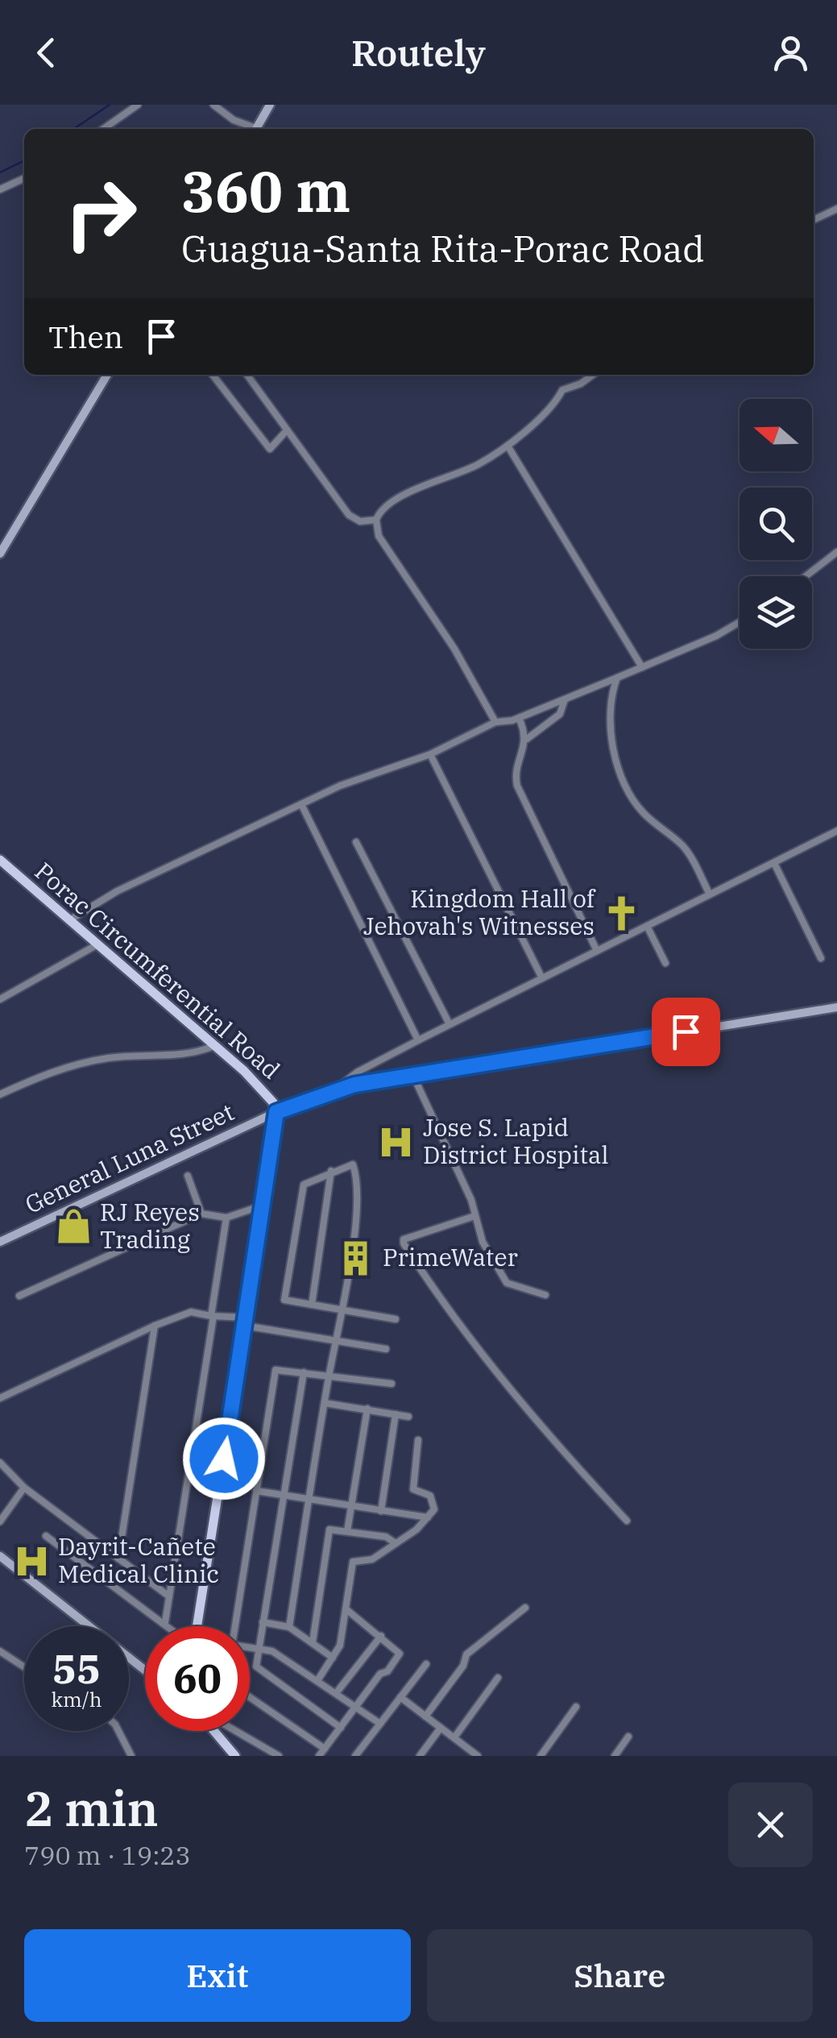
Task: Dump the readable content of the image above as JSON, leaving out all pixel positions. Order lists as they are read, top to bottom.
{
  "streets": {
    "main road": ["Porac Circumferential Road", "General Luna Street"]
  },
  "crossings": [
    ["Porac Circumferential Road", "General Luna Street"]
  ],
  "places": {
    "church": ["Kingdom Hall of Jehovah's Witnesses"],
    "hospital": ["Jose S. Lapid District Hospital", "Dayrit-Cañete Medical Clinic"],
    "shop": ["RJ Reyes Trading"],
    "building": ["PrimeWater"]
  },
  "north": "left",
  "page": {
    "header": "Routely",
    "turn": ["360 m", "Guagua-Santa Rita-Porac Road"],
    "then": "Then",
    "speed": "55 km/h",
    "limit": "60",
    "heading": ["2 min", "790 m · 19:23"],
    "buttons": ["Exit", "Share"]
  }
}
